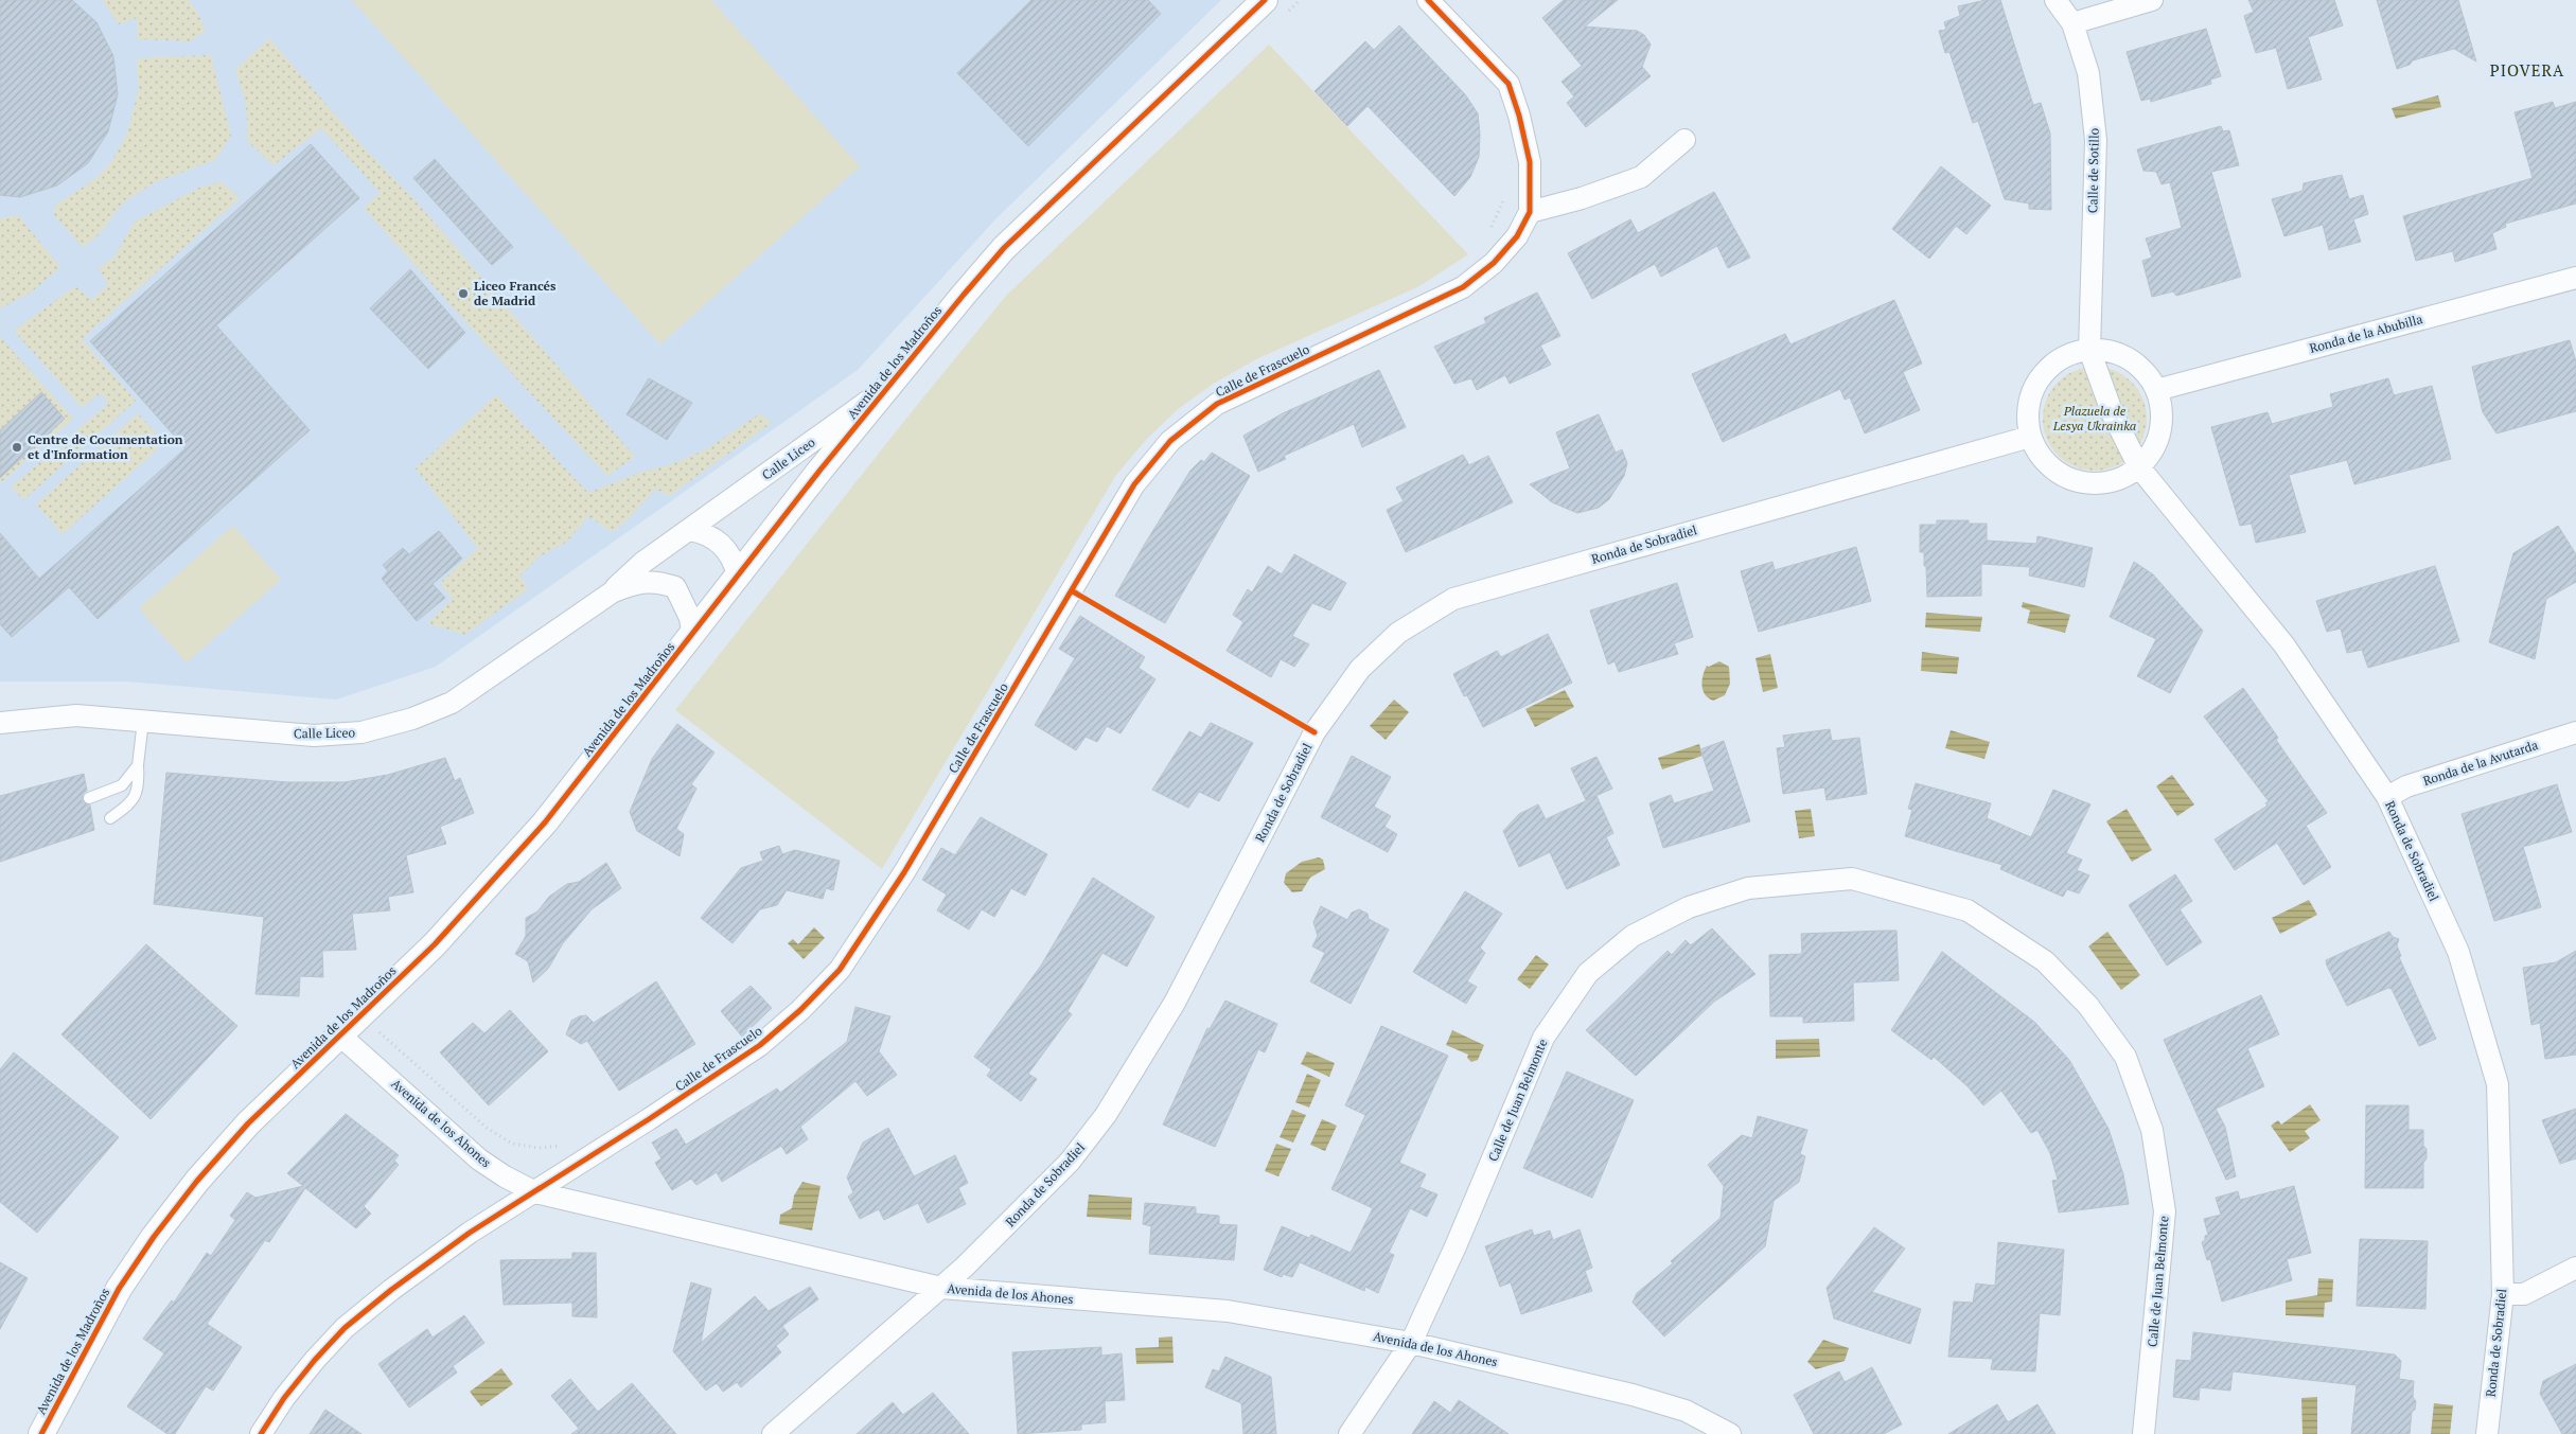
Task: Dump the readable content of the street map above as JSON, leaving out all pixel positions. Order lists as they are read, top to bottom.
{
  "streets": {
    "street": [
      "Calle de Sotillo",
      "Ronda de la Abubilla",
      "Avenida de los Madroños",
      "Calle de Frascuelo",
      "Calle Liceo",
      "Ronda de Sobradiel",
      "Ronda de la Avutarda",
      "Calle de Juan Belmonte",
      "Avenida de los Ahones"
    ]
  },
  "crossings": [
    ["Calle de Sotillo", "Ronda de Sobradiel"],
    ["Avenida de los Madroños", "Calle Liceo"],
    ["Avenida de los Madroños", "Avenida de los Ahones"],
    ["Calle de Frascuelo", "Avenida de los Ahones"],
    ["Ronda de Sobradiel", "Ronda de la Avutarda"],
    ["Ronda de Sobradiel", "Avenida de los Ahones"],
    ["Calle de Juan Belmonte", "Avenida de los Ahones"]
  ],
  "districts": ["PIOVERA"],
  "parks": ["Plazuela de Lesya Ukrainka"],
  "places": ["Liceo Francés de Madrid", "Centre de Cocumentation et d'Information"]
}
